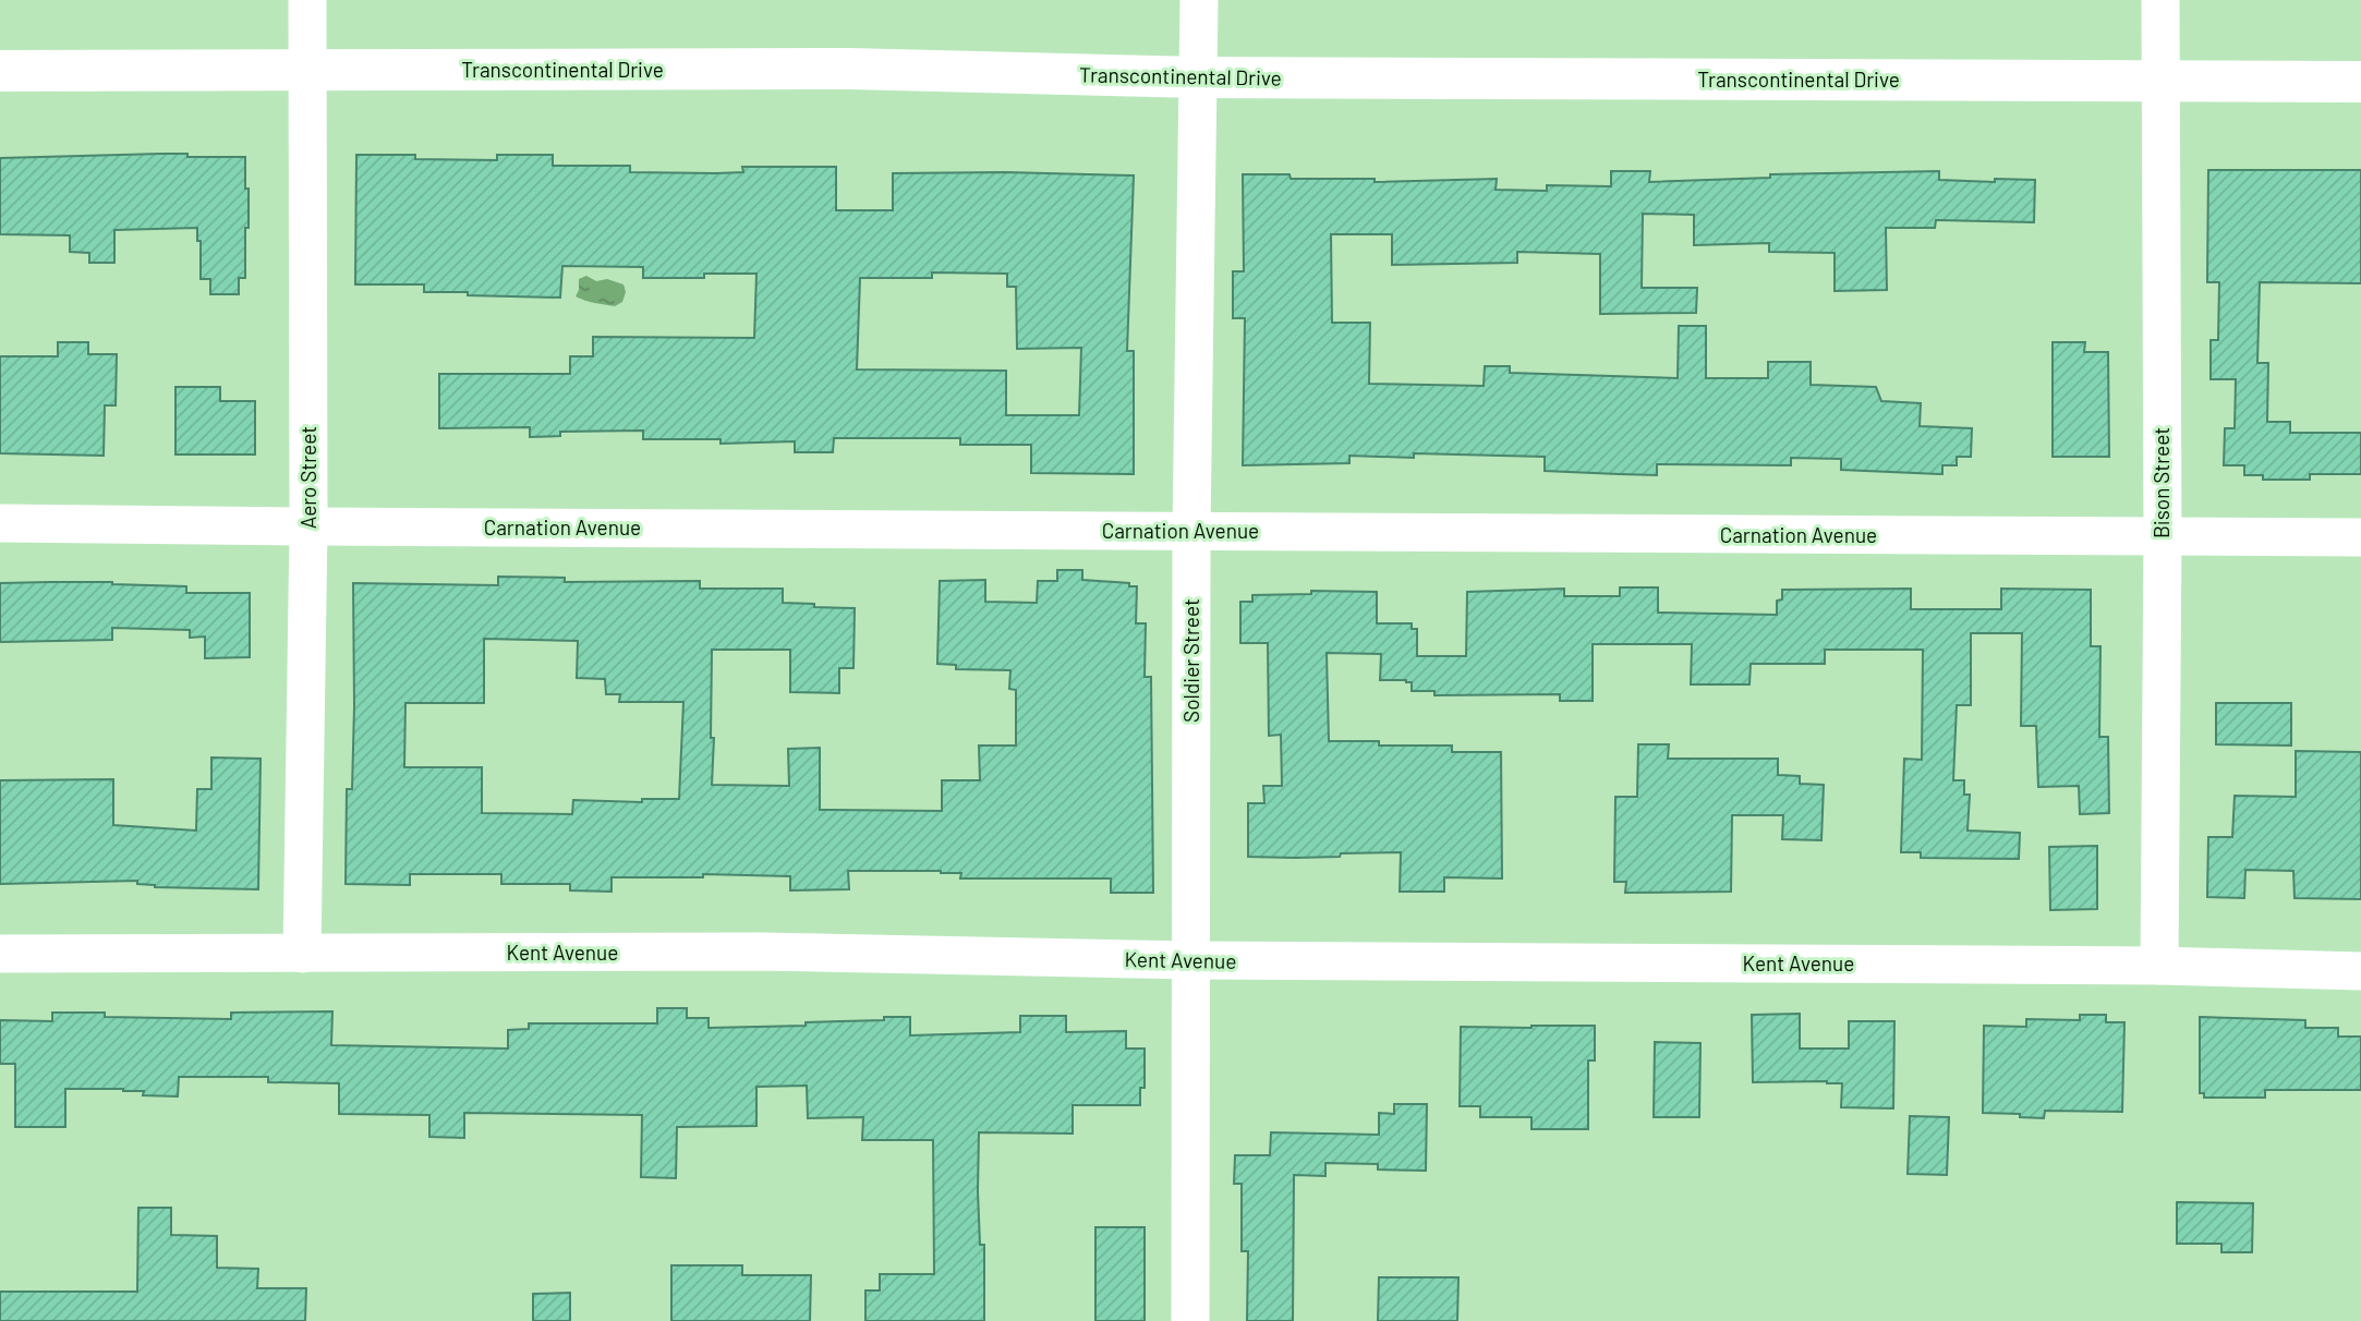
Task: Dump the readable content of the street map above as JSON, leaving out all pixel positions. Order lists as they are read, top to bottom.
{
  "streets": {
    "street": [
      "Transcontinental Drive",
      "Aero Street",
      "Bison Street",
      "Carnation Avenue",
      "Soldier Street",
      "Kent Avenue"
    ]
  },
  "crossings": [
    ["Transcontinental Drive", "Aero Street"],
    ["Transcontinental Drive", "Bison Street"],
    ["Transcontinental Drive", "Soldier Street"],
    ["Aero Street", "Carnation Avenue"],
    ["Aero Street", "Kent Avenue"],
    ["Bison Street", "Carnation Avenue"],
    ["Bison Street", "Kent Avenue"],
    ["Carnation Avenue", "Soldier Street"],
    ["Soldier Street", "Kent Avenue"]
  ]
}
